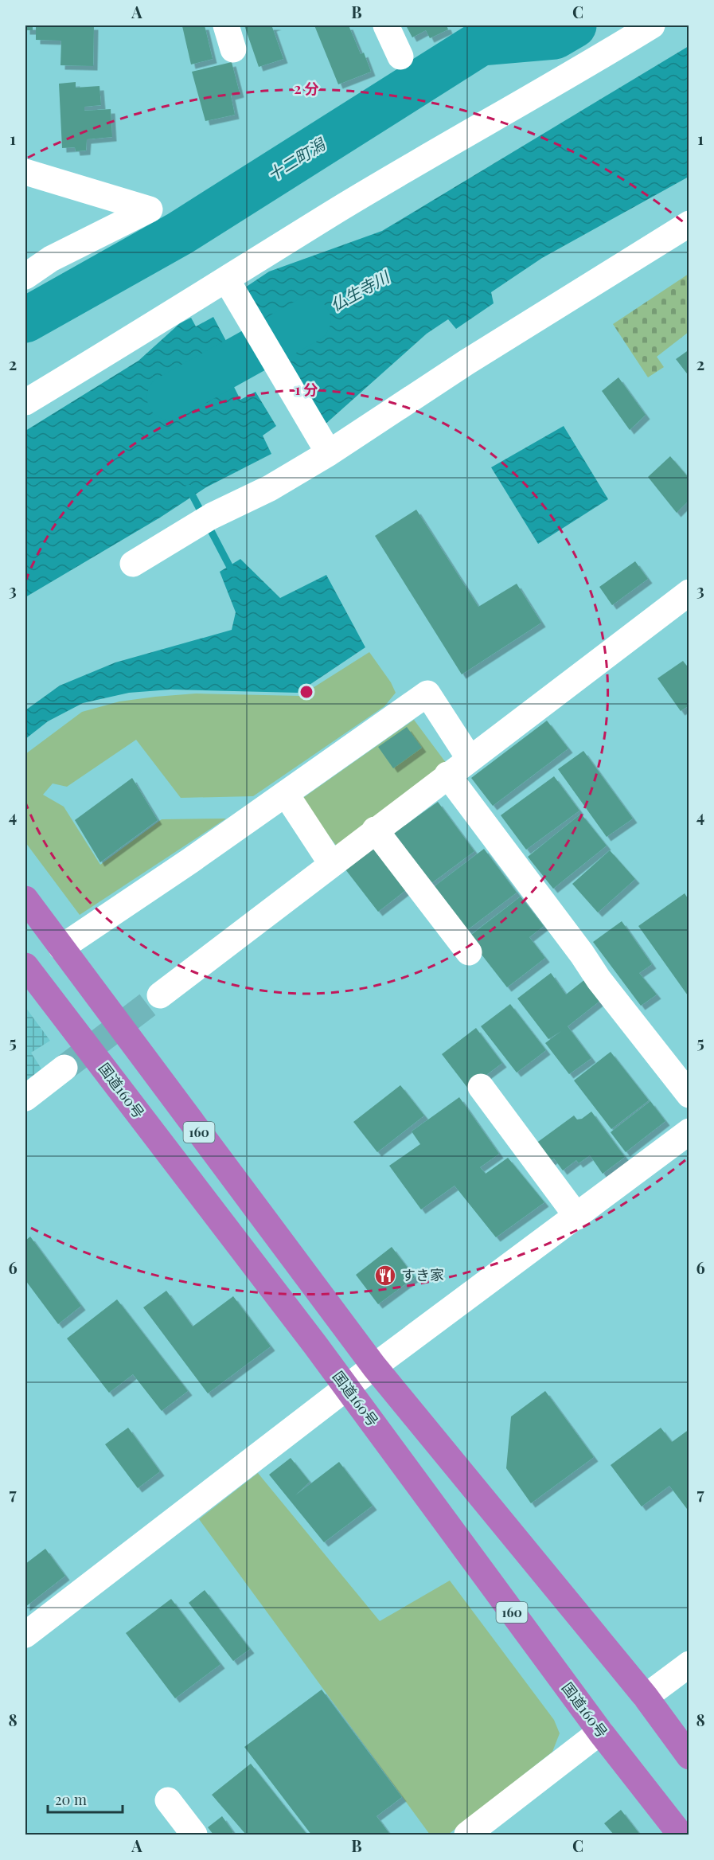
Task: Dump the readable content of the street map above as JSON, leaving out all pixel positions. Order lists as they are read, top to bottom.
{
  "streets": {
    "highway": ["国道160号", "160"]
  },
  "water": ["十二町潟", "仏生寺川"],
  "places": {
    "restaurant": ["すき家"]
  },
  "scale_bar": "20 m",
  "grid": {
    "columns": ["A", "B", "C"],
    "rows": [
      "1",
      "2",
      "3",
      "4",
      "5",
      "6",
      "7",
      "8"
    ]
  },
  "rings": ["2 分", "1 分"]
}
